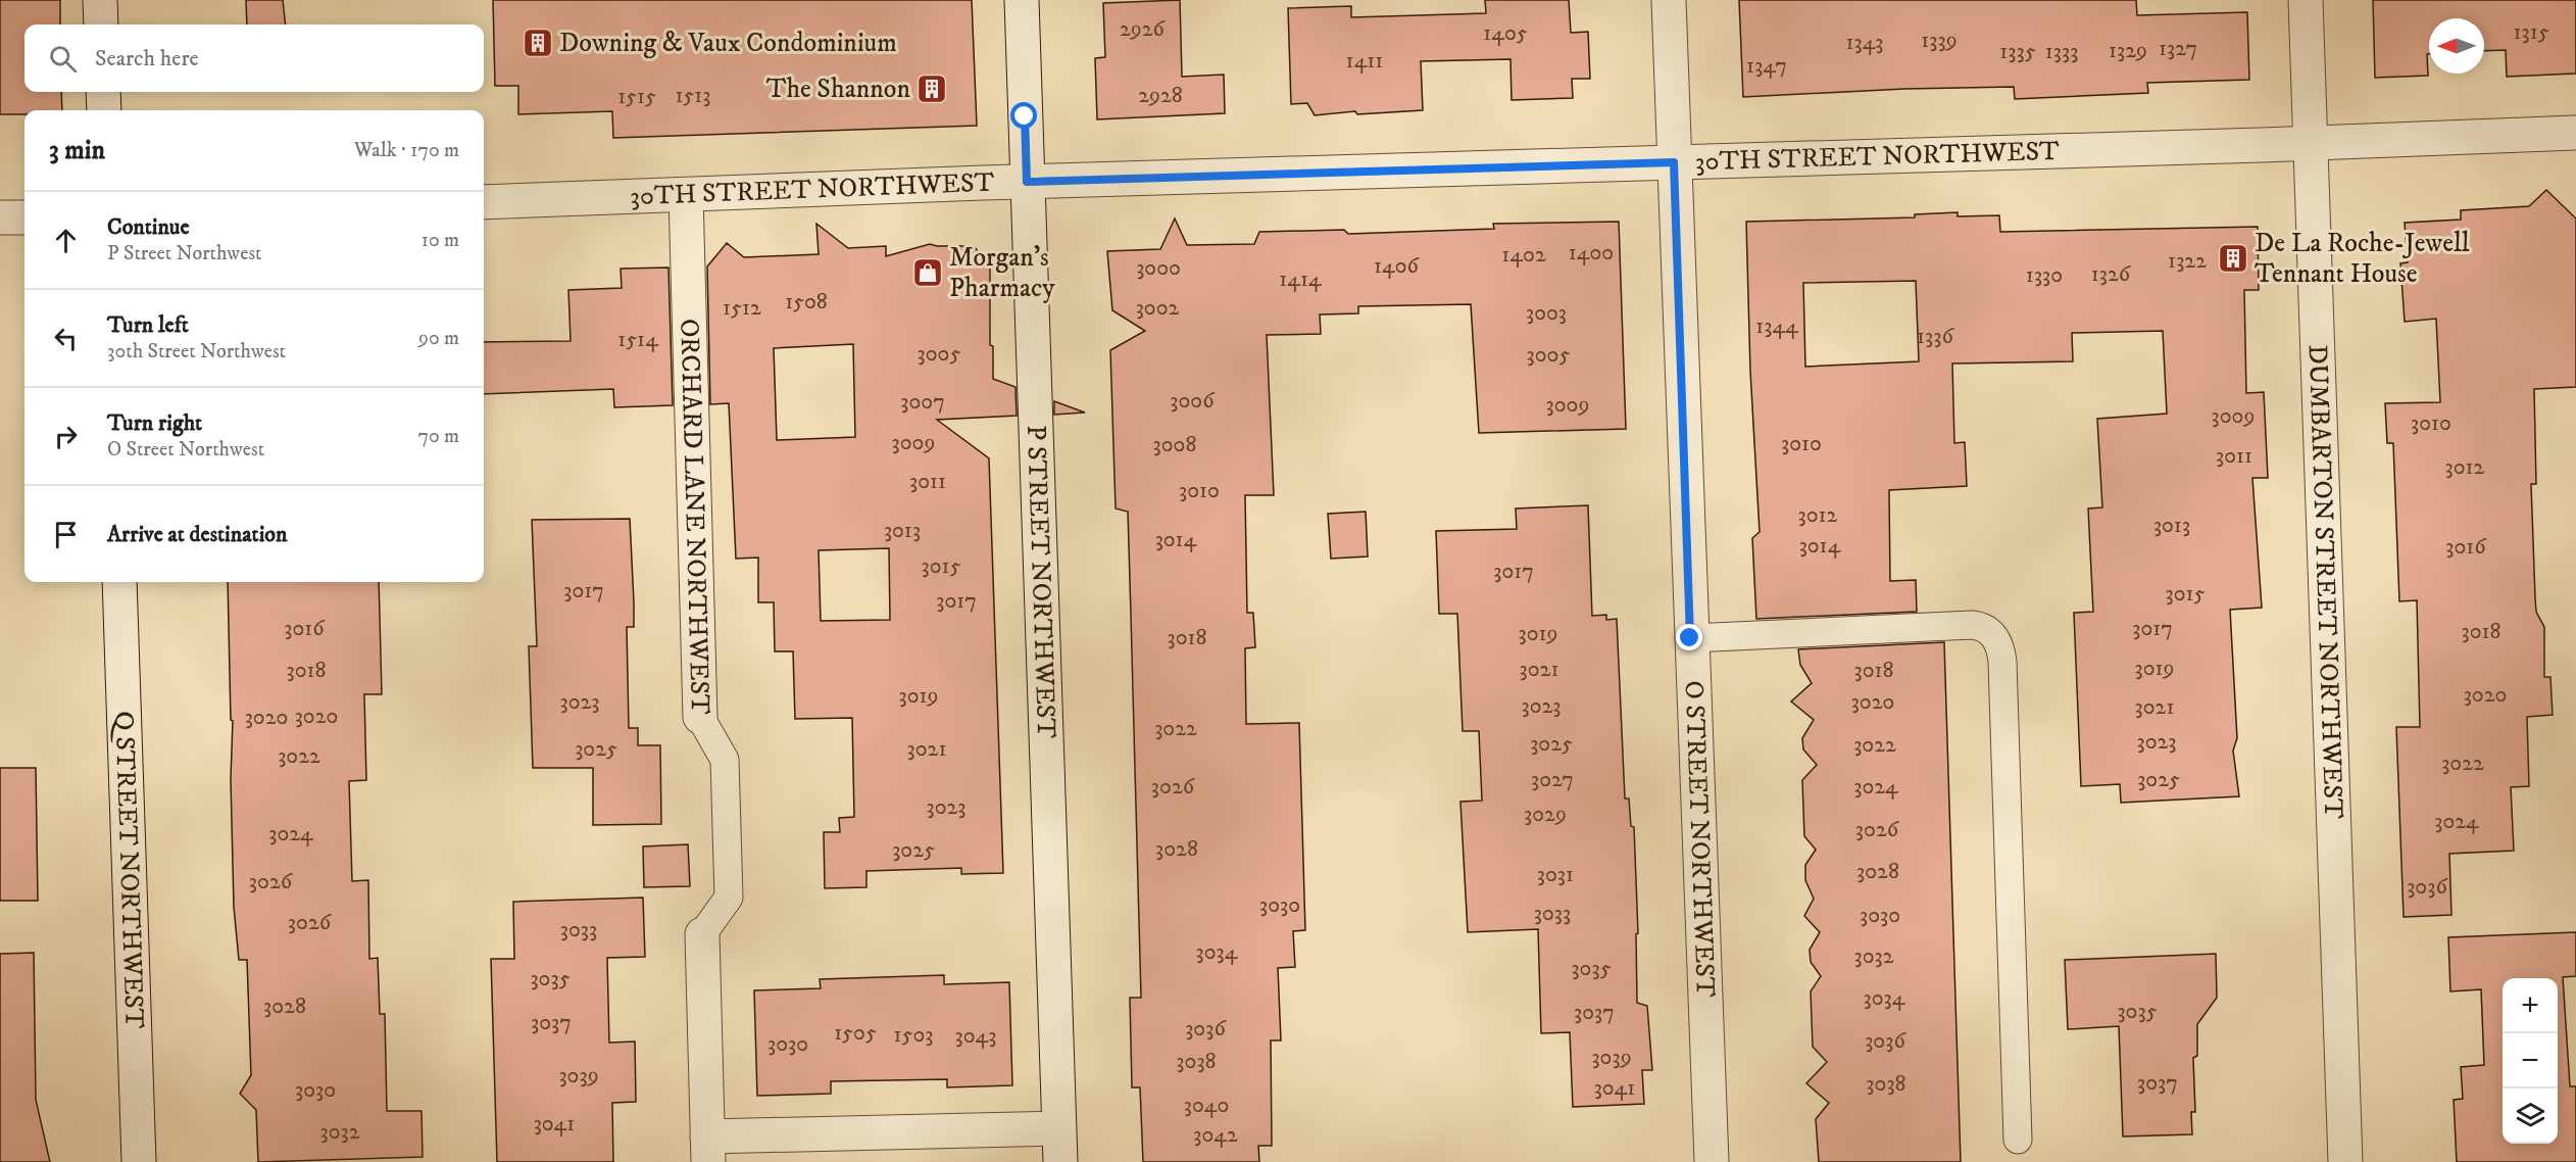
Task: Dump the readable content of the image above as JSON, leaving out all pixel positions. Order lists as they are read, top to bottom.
{
  "streets": {
    "street": [
      "30TH STREET NORTHWEST",
      "ORCHARD LANE NORTHWEST",
      "P STREET NORTHWEST",
      "DUMBARTON STREET NORTHWEST",
      "O STREET NORTHWEST",
      "Q STREET NORTHWEST"
    ]
  },
  "crossings": [
    ["30TH STREET NORTHWEST", "ORCHARD LANE NORTHWEST"],
    ["30TH STREET NORTHWEST", "P STREET NORTHWEST"],
    ["30TH STREET NORTHWEST", "DUMBARTON STREET NORTHWEST"],
    ["30TH STREET NORTHWEST", "O STREET NORTHWEST"]
  ],
  "places": {
    "building": ["Downing & Vaux Condominium", "The Shannon", "De La Roche-Jewell Tennant House"],
    "shop": ["Morgan's Pharmacy"]
  },
  "house_numbers": [
    "2926",
    "1315",
    "1405",
    "1339",
    "1343",
    "1327",
    "1329",
    "1335",
    "1333",
    "1411",
    "1347",
    "1513",
    "2928",
    "1515",
    "1400",
    "1402",
    "1322",
    "1406",
    "3000",
    "1326",
    "1330",
    "1414",
    "1508",
    "1512",
    "3002",
    "3003",
    "1344",
    "1336",
    "1514",
    "3005",
    "3005",
    "3006",
    "3007",
    "3009",
    "3009",
    "3010",
    "3009",
    "3010",
    "3008",
    "3011",
    "3012",
    "3011",
    "3010",
    "3012",
    "3013",
    "3013",
    "3014",
    "3014",
    "3016",
    "3015",
    "3017",
    "3017",
    "3015",
    "3017",
    "3016",
    "3017",
    "3018",
    "3019",
    "3018",
    "3019",
    "3021",
    "3018",
    "3018",
    "3020",
    "3019",
    "3023",
    "3020",
    "3023",
    "3021",
    "3020",
    "3020",
    "3022",
    "3023",
    "3025",
    "3022",
    "3025",
    "3021",
    "3022",
    "3022",
    "3027",
    "3025",
    "3026",
    "3024",
    "3023",
    "3029",
    "3024",
    "3026",
    "3024",
    "3028",
    "3025",
    "3028",
    "3031",
    "3026",
    "3036",
    "3030",
    "3033",
    "3030",
    "3026",
    "3033",
    "3034",
    "3032",
    "3035",
    "3035",
    "3034",
    "3028",
    "3035",
    "3037",
    "3037",
    "3036",
    "1505",
    "1503",
    "3043",
    "3036",
    "3030",
    "3039",
    "3038",
    "3039",
    "3037",
    "3038",
    "3041",
    "3030",
    "3040",
    "3041",
    "3032",
    "3042"
  ],
  "north": "left",
  "page": {
    "search": "Search here",
    "heading": ["3 min", "Walk · 170 m"],
    "list": [
      ["Continue", "P Street Northwest", "10 m"],
      ["Turn left", "30th Street Northwest", "90 m"],
      ["Turn right", "O Street Northwest", "70 m"],
      "Arrive at destination"
    ],
    "map_buttons": ["+", "−"]
  }
}
